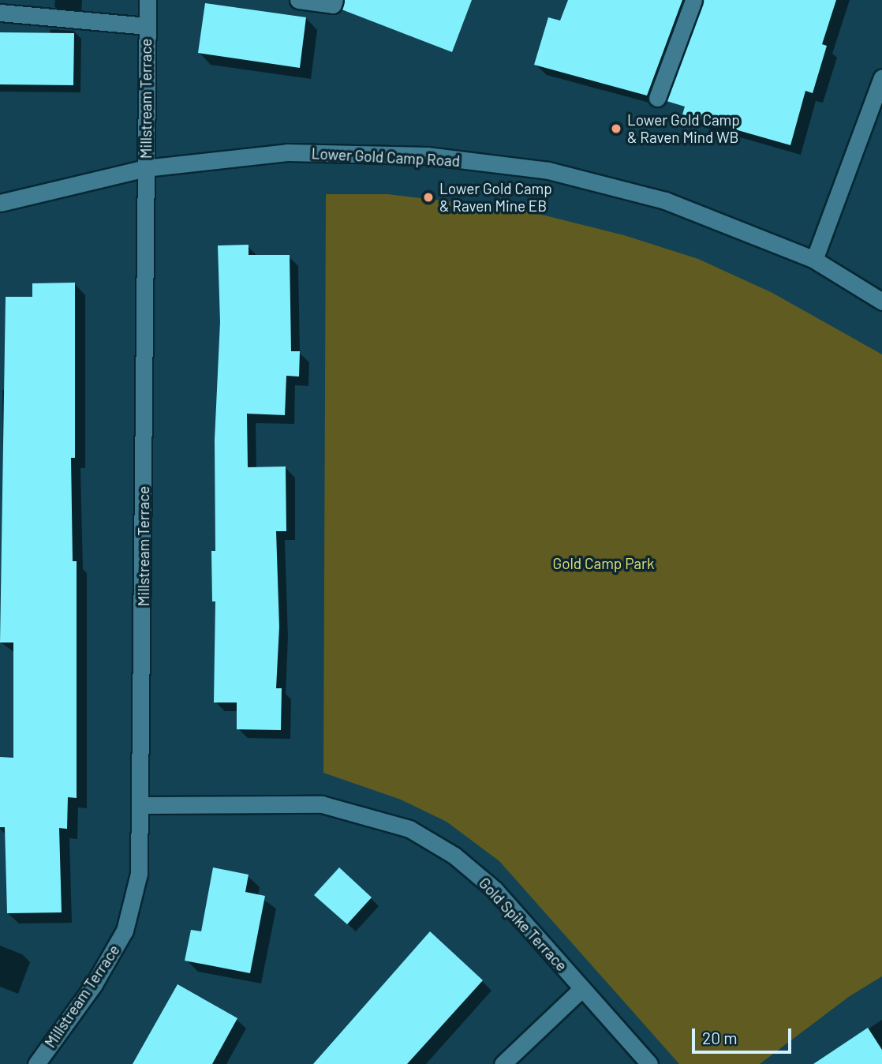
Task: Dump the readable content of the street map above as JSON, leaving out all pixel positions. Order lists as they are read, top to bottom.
{
  "streets": {
    "street": ["Millstream Terrace", "Lower Gold Camp Road", "Gold Spike Terrace"]
  },
  "crossings": [
    ["Millstream Terrace", "Lower Gold Camp Road"],
    ["Millstream Terrace", "Gold Spike Terrace"]
  ],
  "parks": ["Gold Camp Park"],
  "places": ["Lower Gold Camp & Raven Mind WB", "Lower Gold Camp & Raven Mine EB"],
  "scale_bar": "20 m"
}
